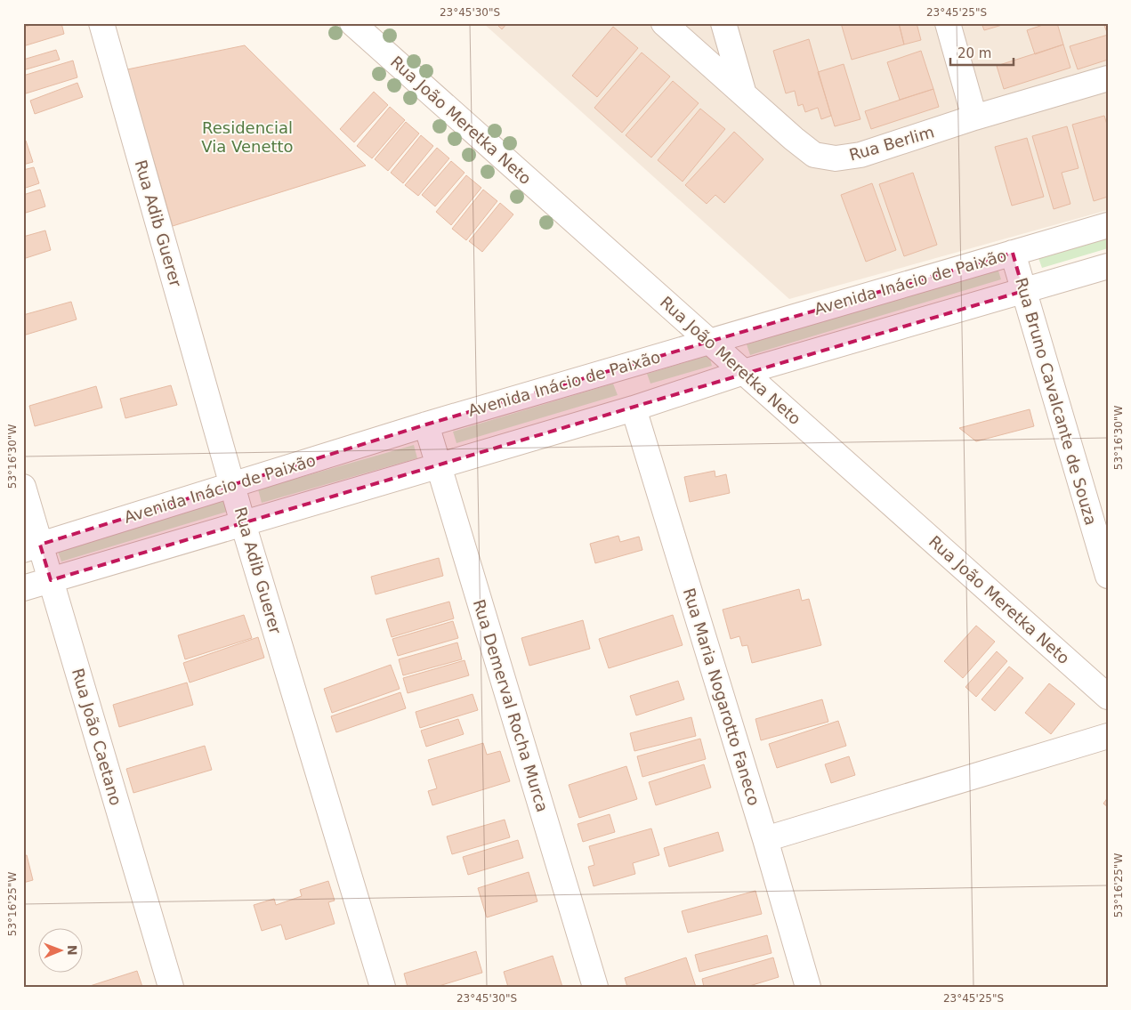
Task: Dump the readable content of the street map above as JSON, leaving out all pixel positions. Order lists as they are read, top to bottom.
{
  "streets": {
    "street": [
      "Rua João Meretka Neto",
      "Rua Berlim",
      "Rua Adib Guerer",
      "Avenida Inácio de Paixão",
      "Rua Bruno Cavalcante de Souza",
      "Rua Maria Nogarotto Faneco",
      "Rua Demerval Rocha Murca",
      "Rua João Caetano"
    ]
  },
  "crossings": [
    ["Rua João Meretka Neto", "Avenida Inácio de Paixão"],
    ["Rua Adib Guerer", "Avenida Inácio de Paixão"],
    ["Avenida Inácio de Paixão", "Rua Bruno Cavalcante de Souza"],
    ["Avenida Inácio de Paixão", "Rua Demerval Rocha Murca"],
    ["Avenida Inácio de Paixão", "Rua João Caetano"]
  ],
  "parks": ["Residencial Via Venetto"],
  "scale_bar": "20 m",
  "north": "right",
  "coordinates": [
    "23°45'30\"S",
    "23°45'25\"S",
    "53°16'30\"W",
    "53°16'25\"W"
  ]
}
